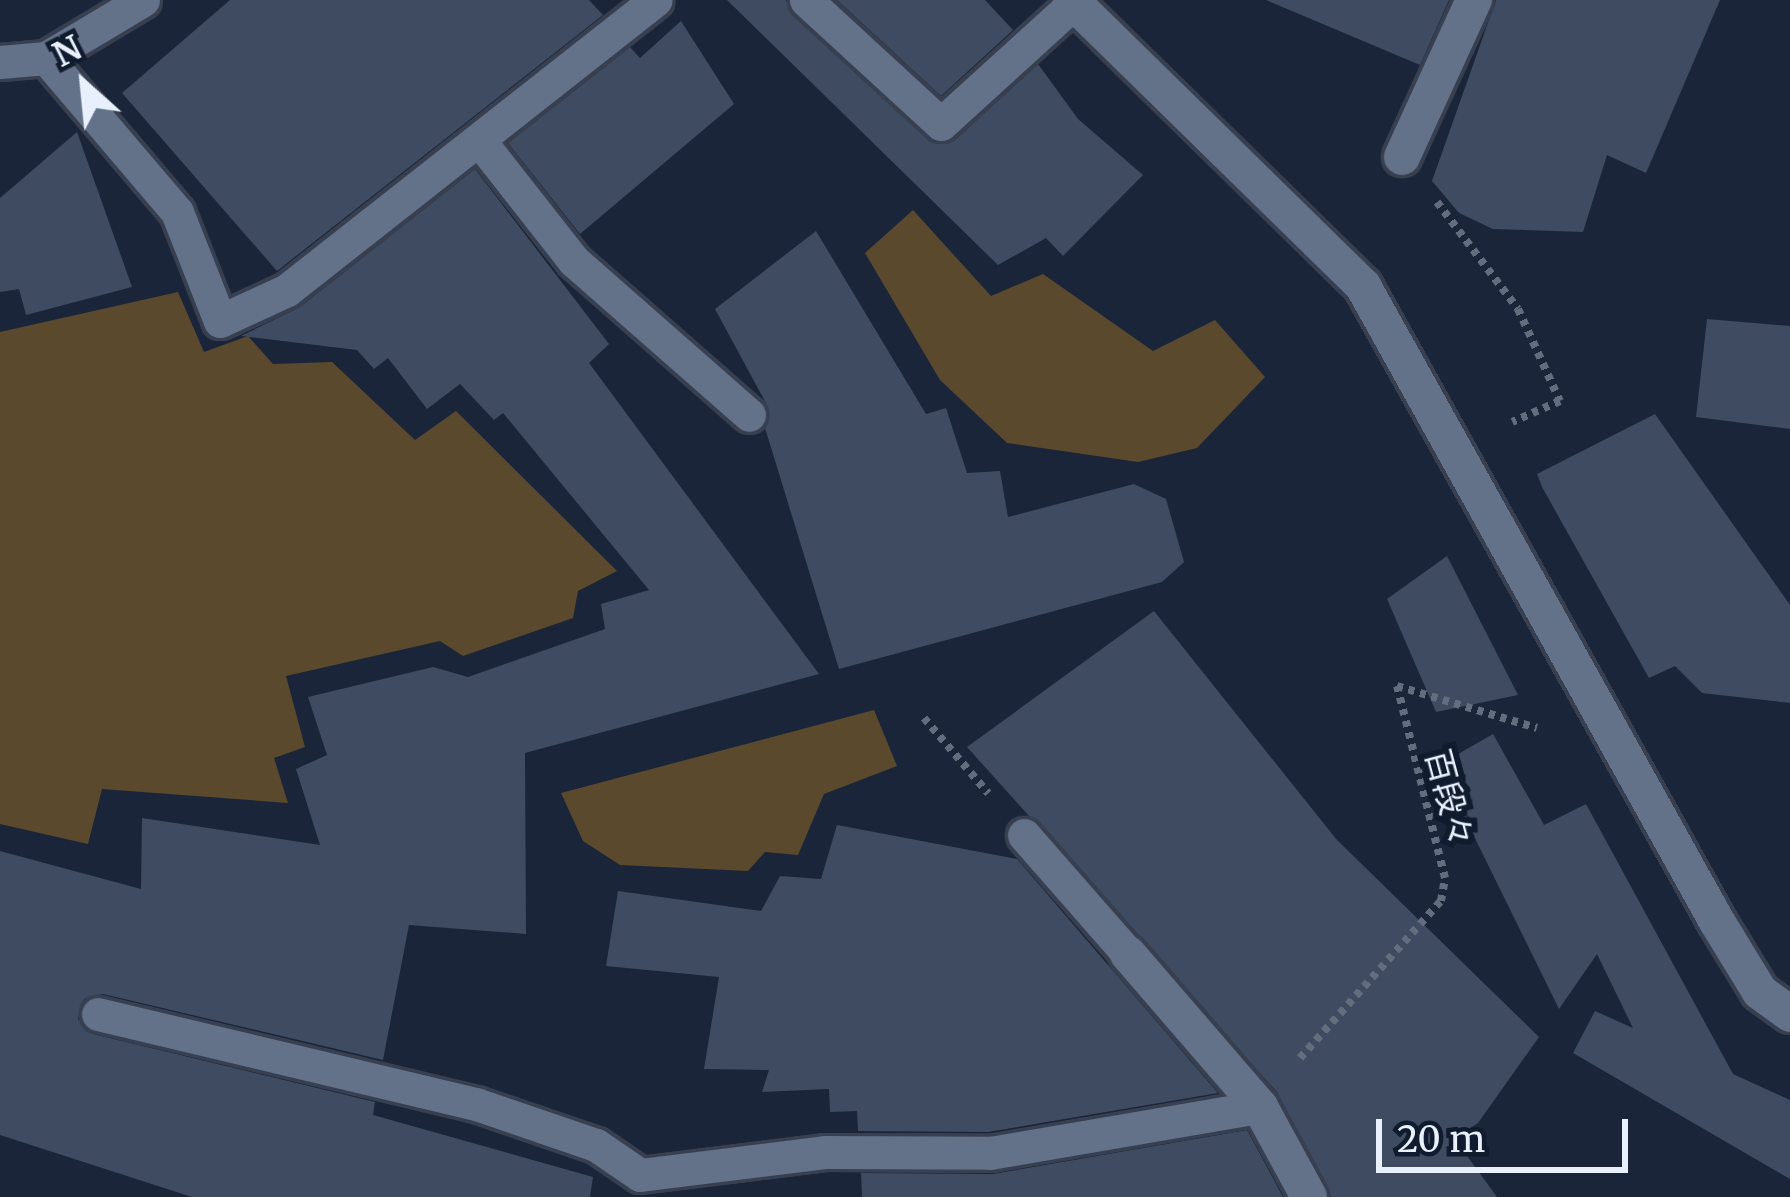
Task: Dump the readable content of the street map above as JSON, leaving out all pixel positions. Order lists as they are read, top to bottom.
{
  "streets": {
    "path": ["百段々"]
  },
  "scale_bar": "20 m",
  "north": "top left"
}
